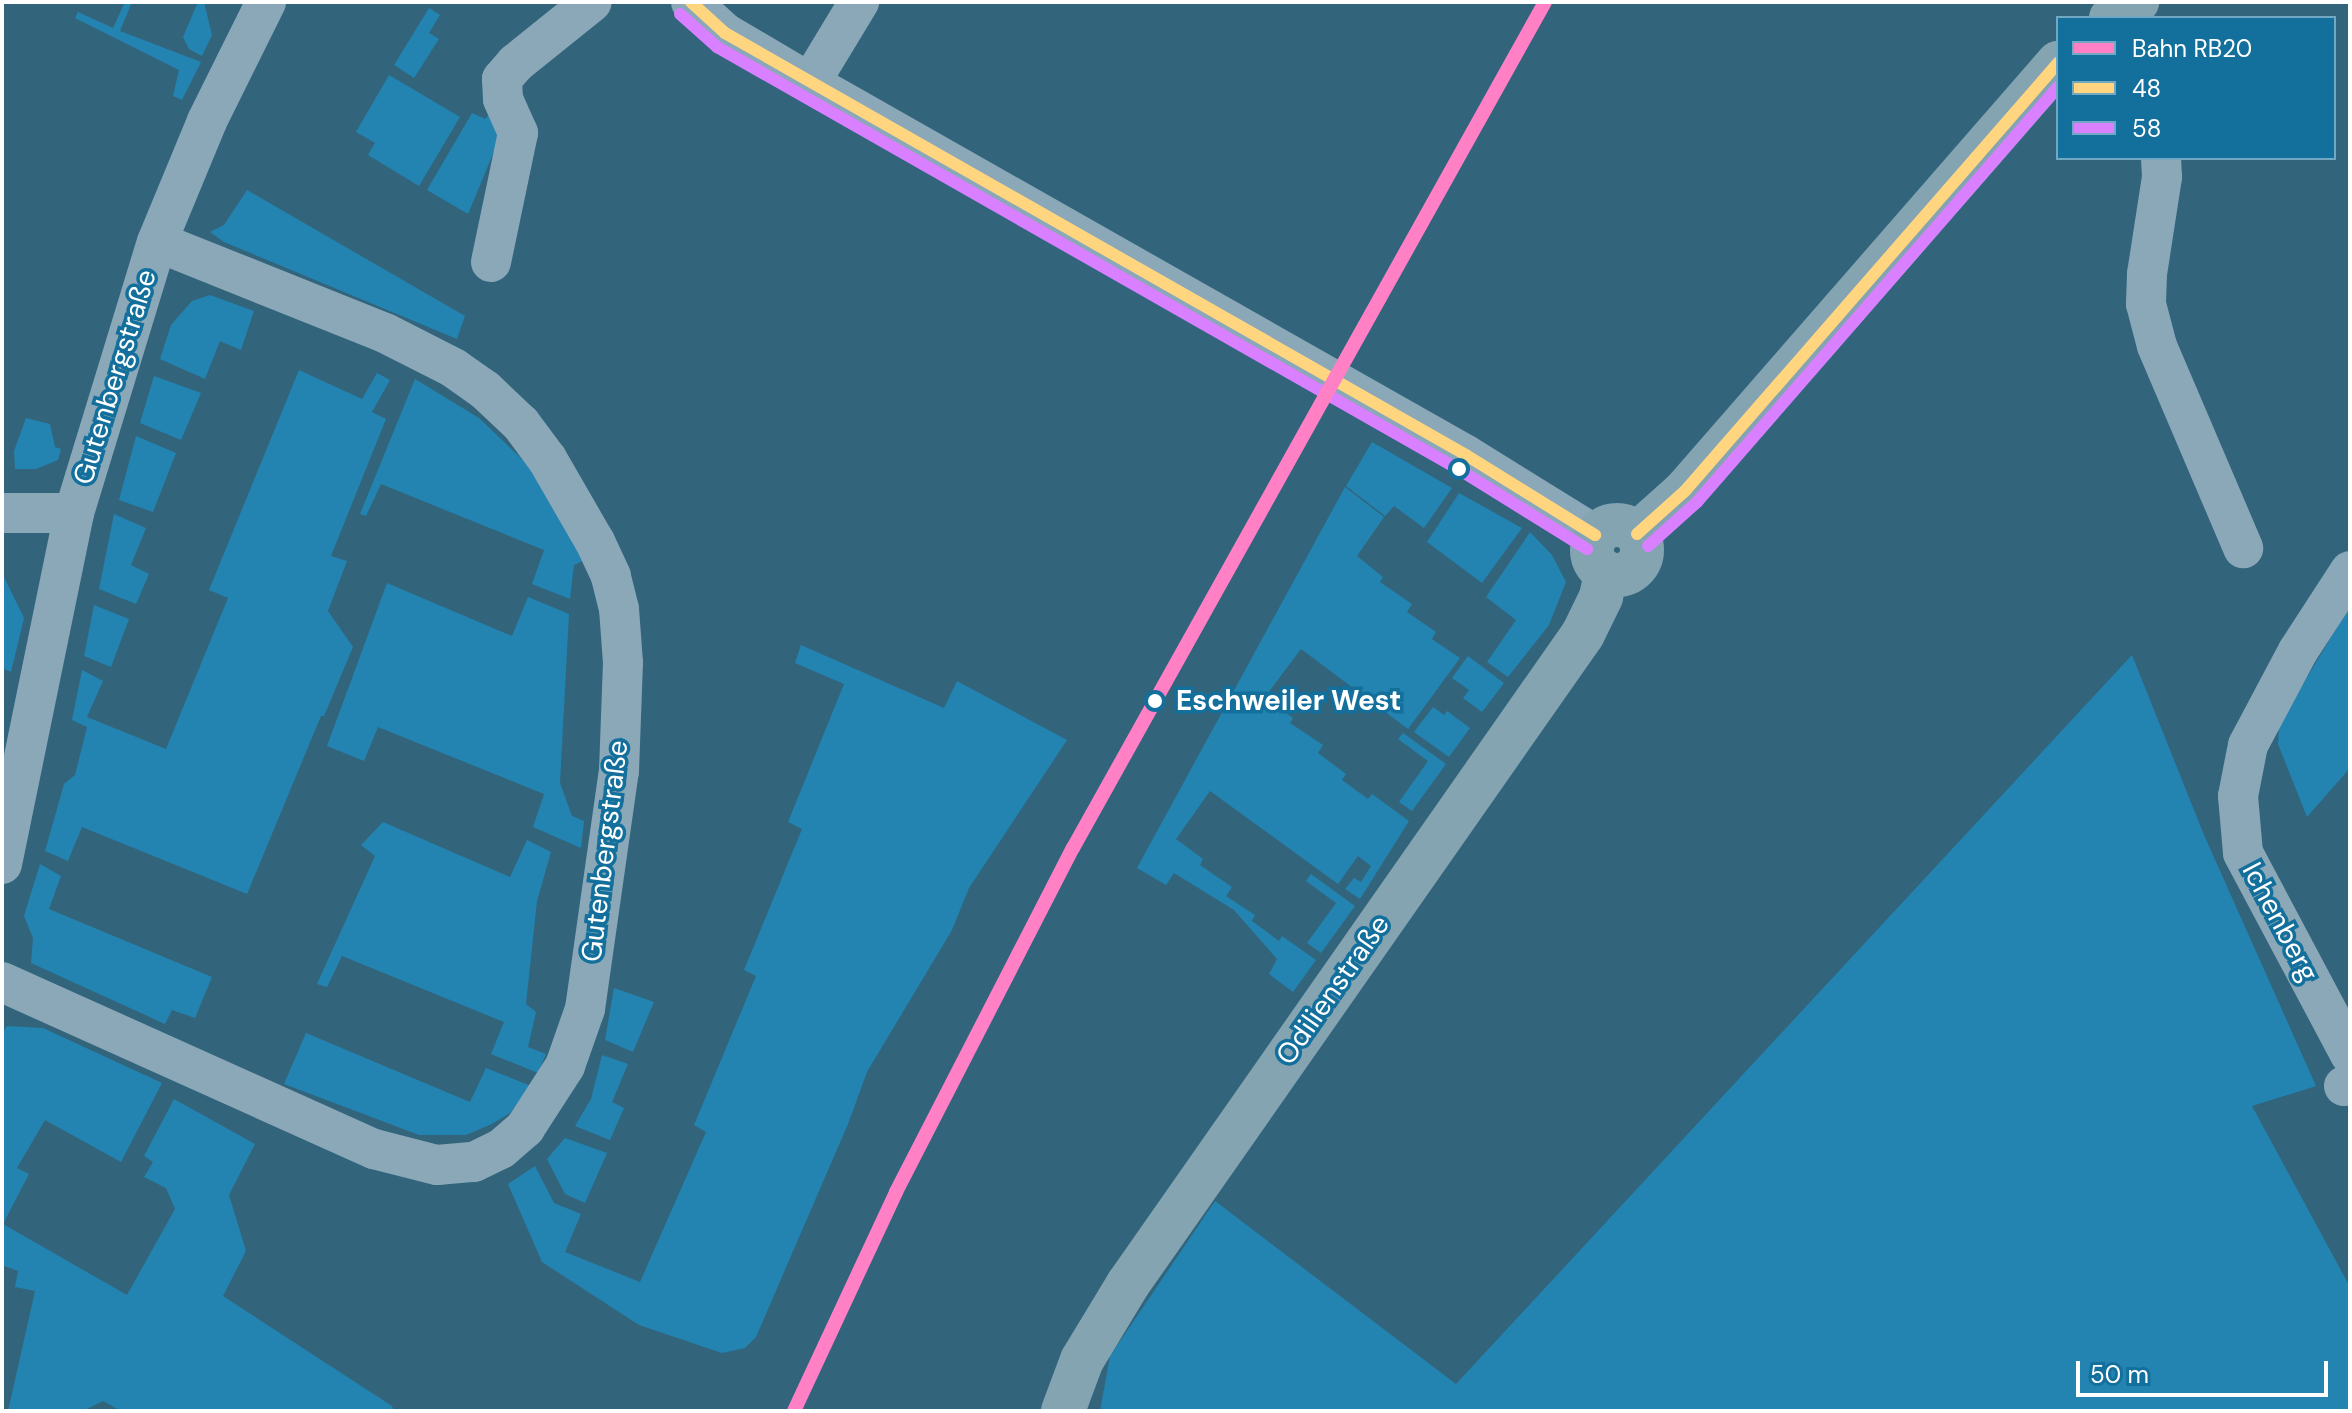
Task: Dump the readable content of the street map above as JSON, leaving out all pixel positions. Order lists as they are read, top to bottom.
{
  "streets": {
    "main road": ["Odilienstraße"],
    "street": ["Gutenbergstraße", "Ichenberg"]
  },
  "places": ["Eschweiler West"],
  "lines": ["rail line RB20", "transit line 48", "transit line 58"],
  "legend": ["Bahn RB20", "48", "58"],
  "scale_bar": "50 m"
}
